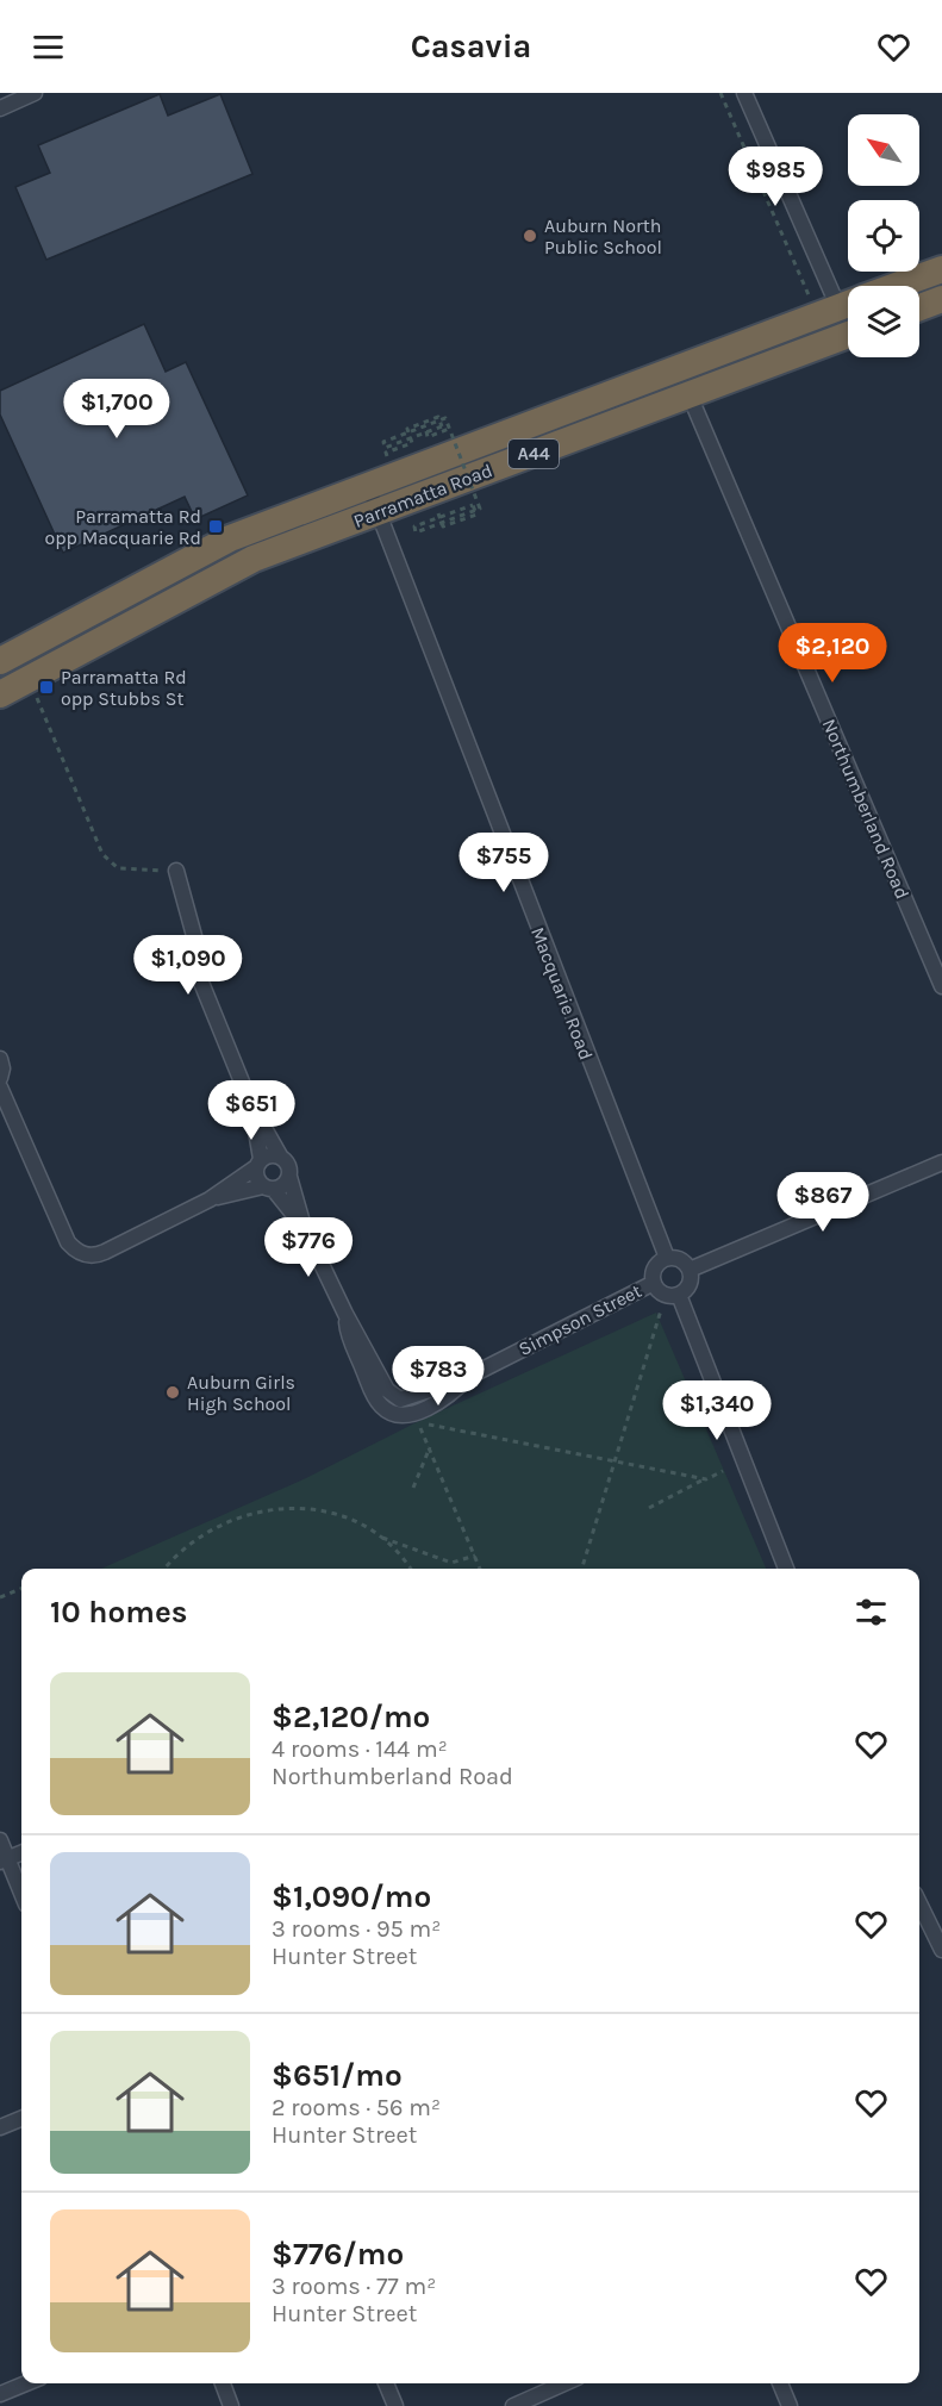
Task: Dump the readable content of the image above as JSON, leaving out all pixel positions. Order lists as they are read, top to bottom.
{
  "streets": {
    "highway": ["A44", "Parramatta Road"],
    "street": ["Northumberland Road", "Macquarie Road", "Simpson Street"]
  },
  "crossings": [
    ["Parramatta Road", "Northumberland Road"],
    ["Parramatta Road", "Macquarie Road"],
    ["Macquarie Road", "Simpson Street"]
  ],
  "places": {
    "other": ["Auburn North Public School", "Auburn Girls High School"],
    "transit": ["Parramatta Rd opp Macquarie Rd", "Parramatta Rd opp Stubbs St"]
  },
  "north": "top left",
  "page": {
    "header": "Casavia",
    "price": [
      "$985",
      "$1,700",
      "$2,120",
      "$755",
      "$1,090",
      "$651",
      "$867",
      "$776",
      "$783",
      "$1,340"
    ],
    "heading": "10 homes",
    "list": [
      {
        "name": "$2,120/mo",
        "note": "4 rooms · 144 m² · Northumberland Road"
      },
      {
        "name": "$1,090/mo",
        "note": "3 rooms · 95 m² · Hunter Street"
      },
      {
        "name": "$651/mo",
        "note": "2 rooms · 56 m² · Hunter Street"
      },
      {
        "name": "$776/mo",
        "note": "3 rooms · 77 m² · Hunter Street"
      }
    ]
  }
}
